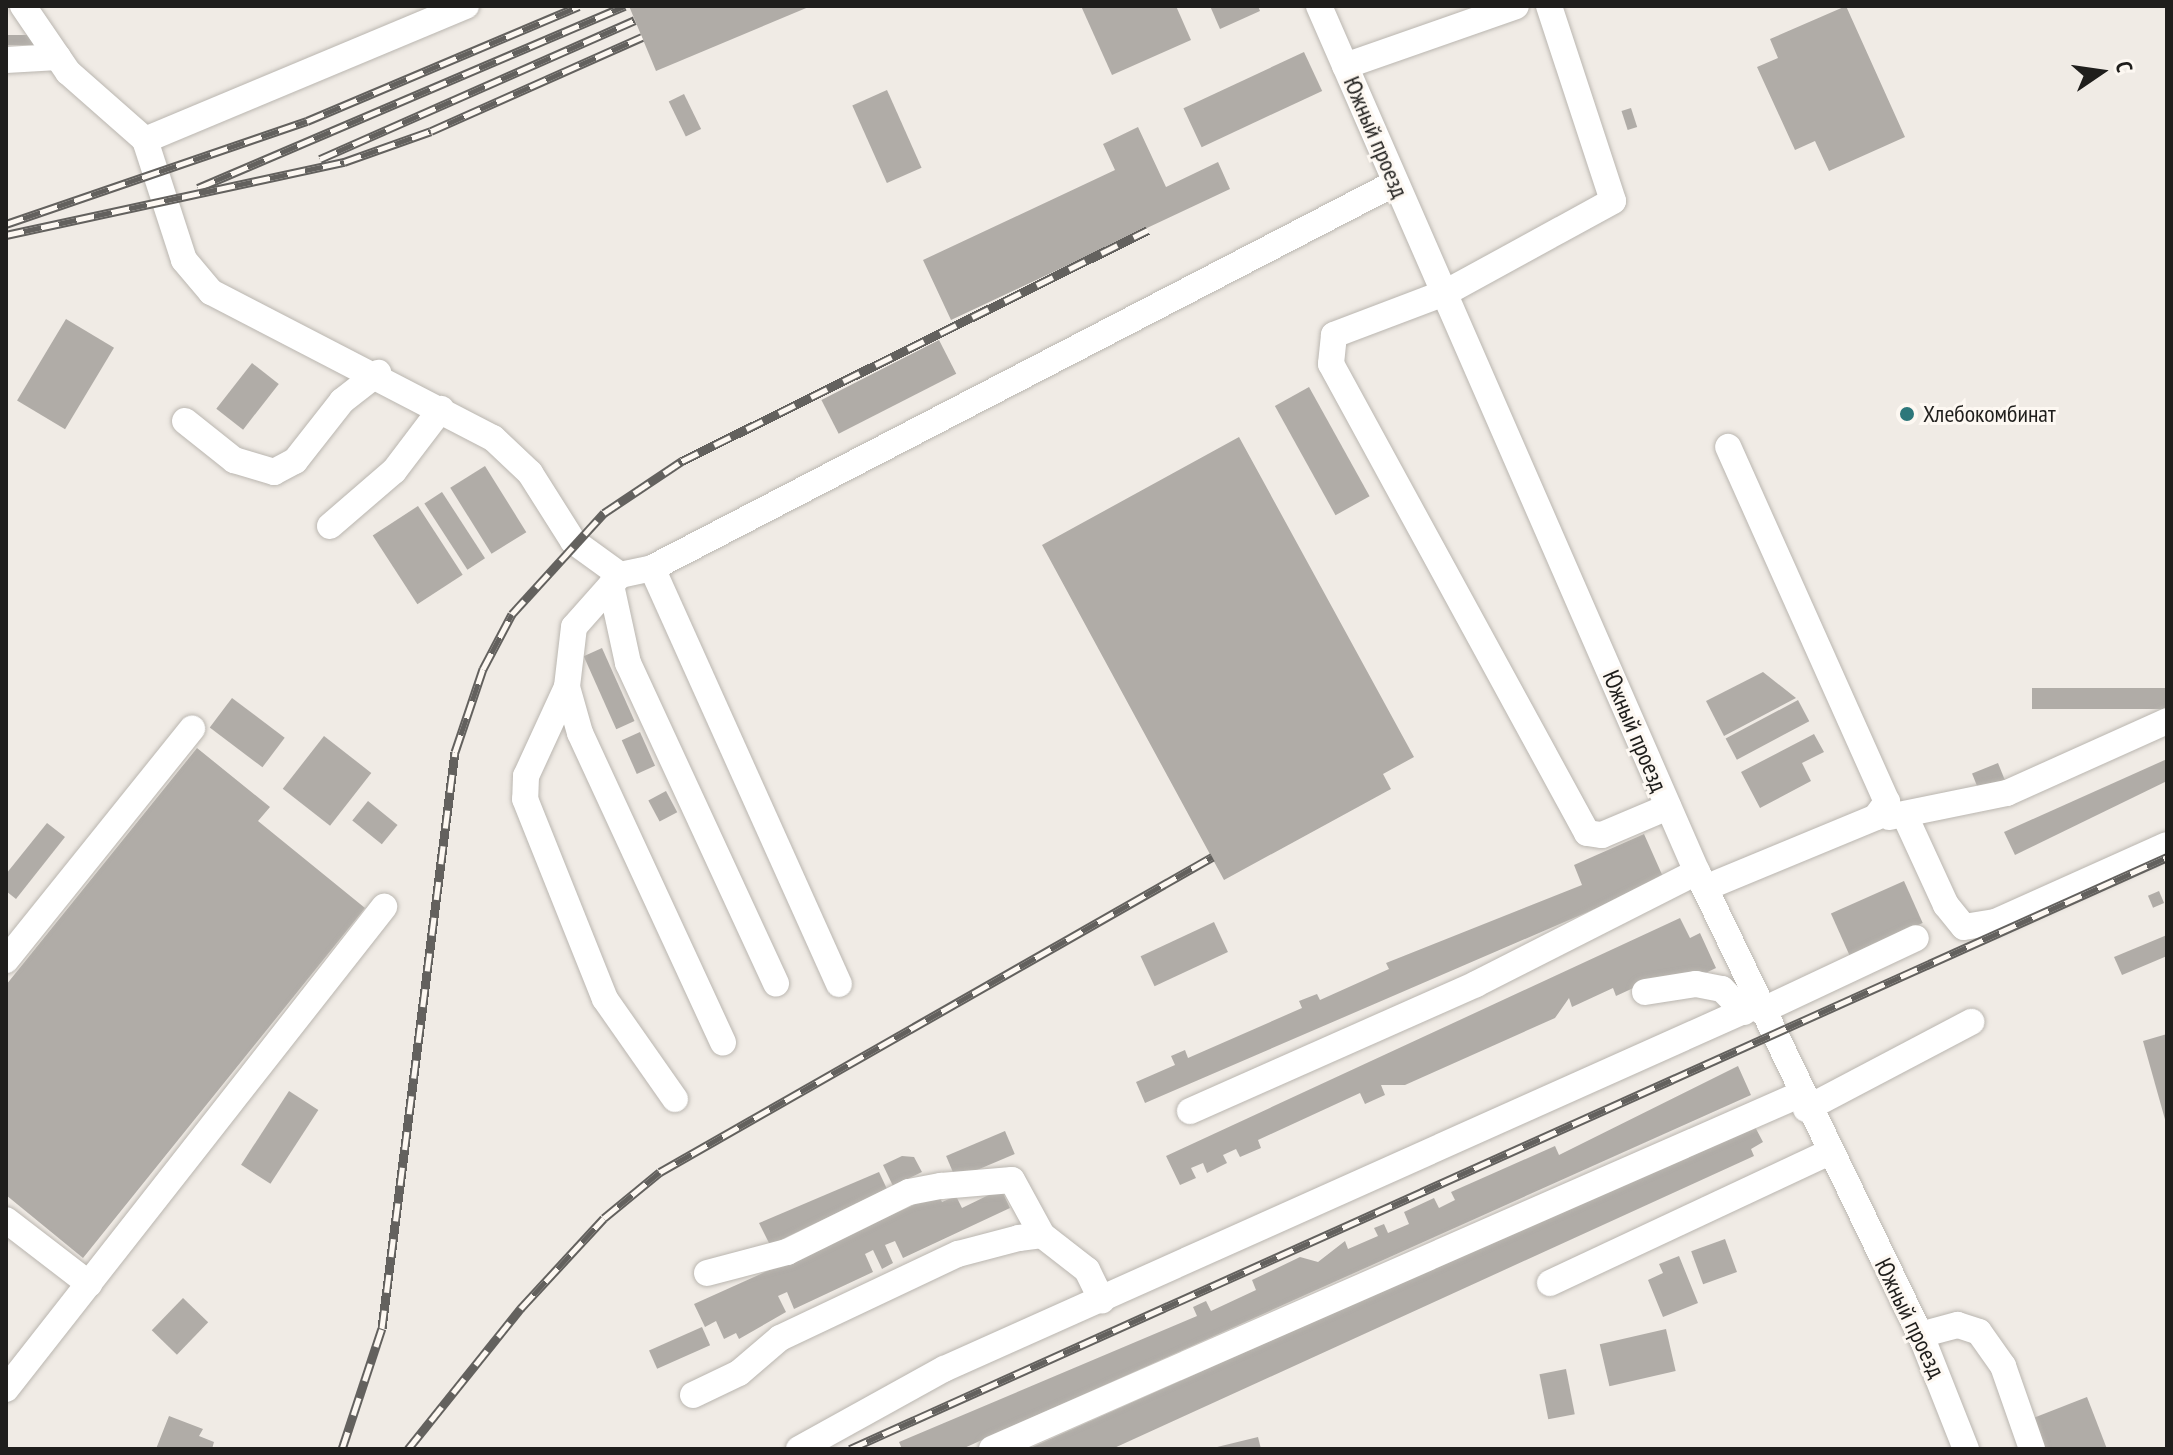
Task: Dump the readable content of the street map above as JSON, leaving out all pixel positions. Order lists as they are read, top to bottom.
{
  "streets": {
    "street": ["Южный проезд"]
  },
  "places": ["Хлебокомбинат"],
  "north": "right"
}
